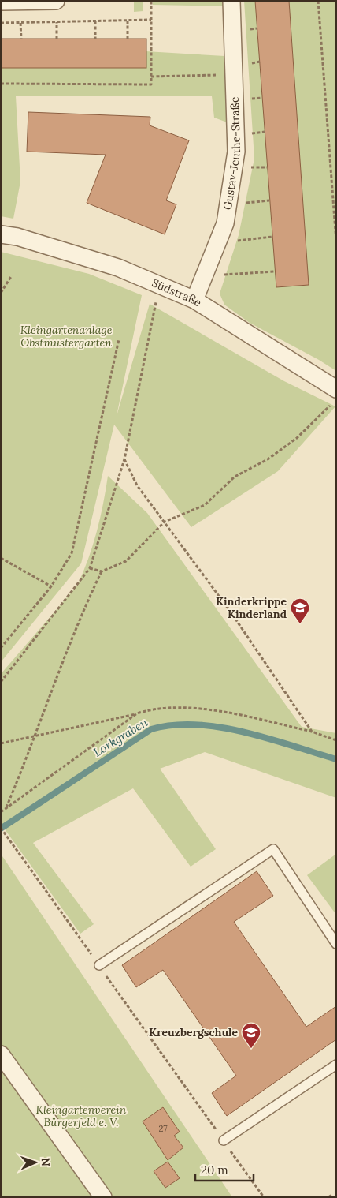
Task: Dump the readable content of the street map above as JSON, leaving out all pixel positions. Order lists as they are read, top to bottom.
{
  "streets": {
    "street": ["Gustav-Jeuthe-Straße", "Südstraße"]
  },
  "crossings": [
    ["Gustav-Jeuthe-Straße", "Südstraße"]
  ],
  "water": ["Lorkgraben"],
  "parks": ["Kleingartenanlage Obstmustergarten", "Kleingartenverein Bürgerfeld e. V."],
  "places": {
    "school or university": ["Kinderkrippe Kinderland", "Kreuzbergschule"]
  },
  "house_numbers": ["27"],
  "scale_bar": "20 m",
  "north": "right"
}
